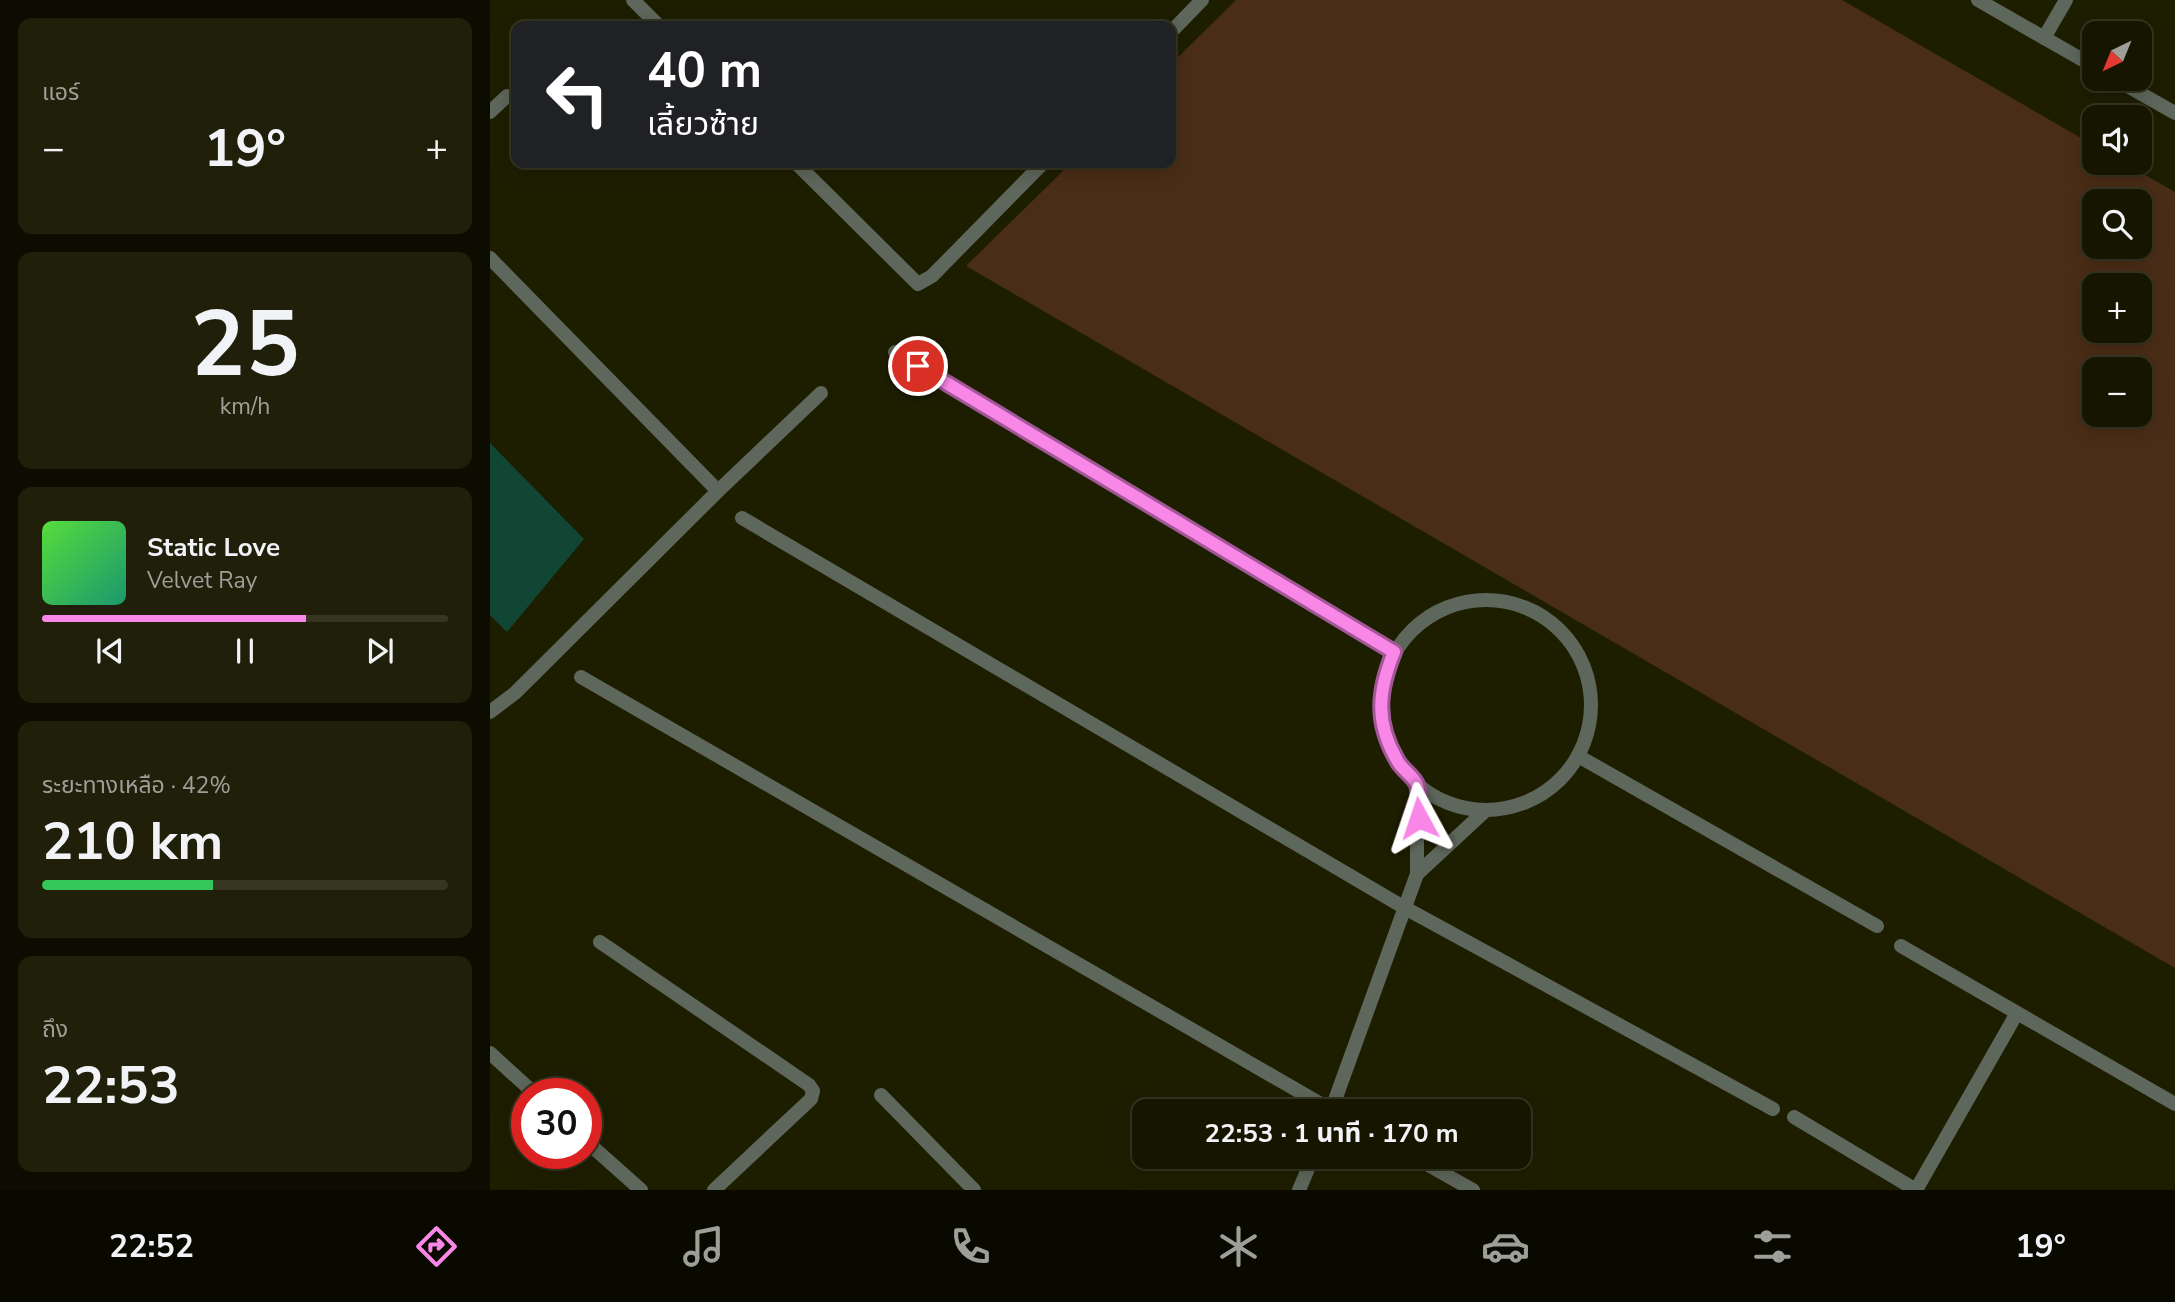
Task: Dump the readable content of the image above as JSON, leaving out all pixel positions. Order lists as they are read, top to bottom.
{
  "north": "bottom left",
  "page": {
    "tile": [
      "แอร์",
      ["25", "km/h"],
      ["ระยะทางเหลือ · 42%", "210 km"],
      ["ถึง", "22:53"]
    ],
    "map_buttons": ["+", "−"],
    "turn": ["40 m", "เลี้ยวซ้าย"],
    "heat": ["−", "19°", "+"],
    "song": ["Static Love", "Velvet Ray"],
    "limit": "30",
    "trip": "22:53 · 1 นาที · 170 m",
    "tabs": ["22:52", "19°"]
  }
}
